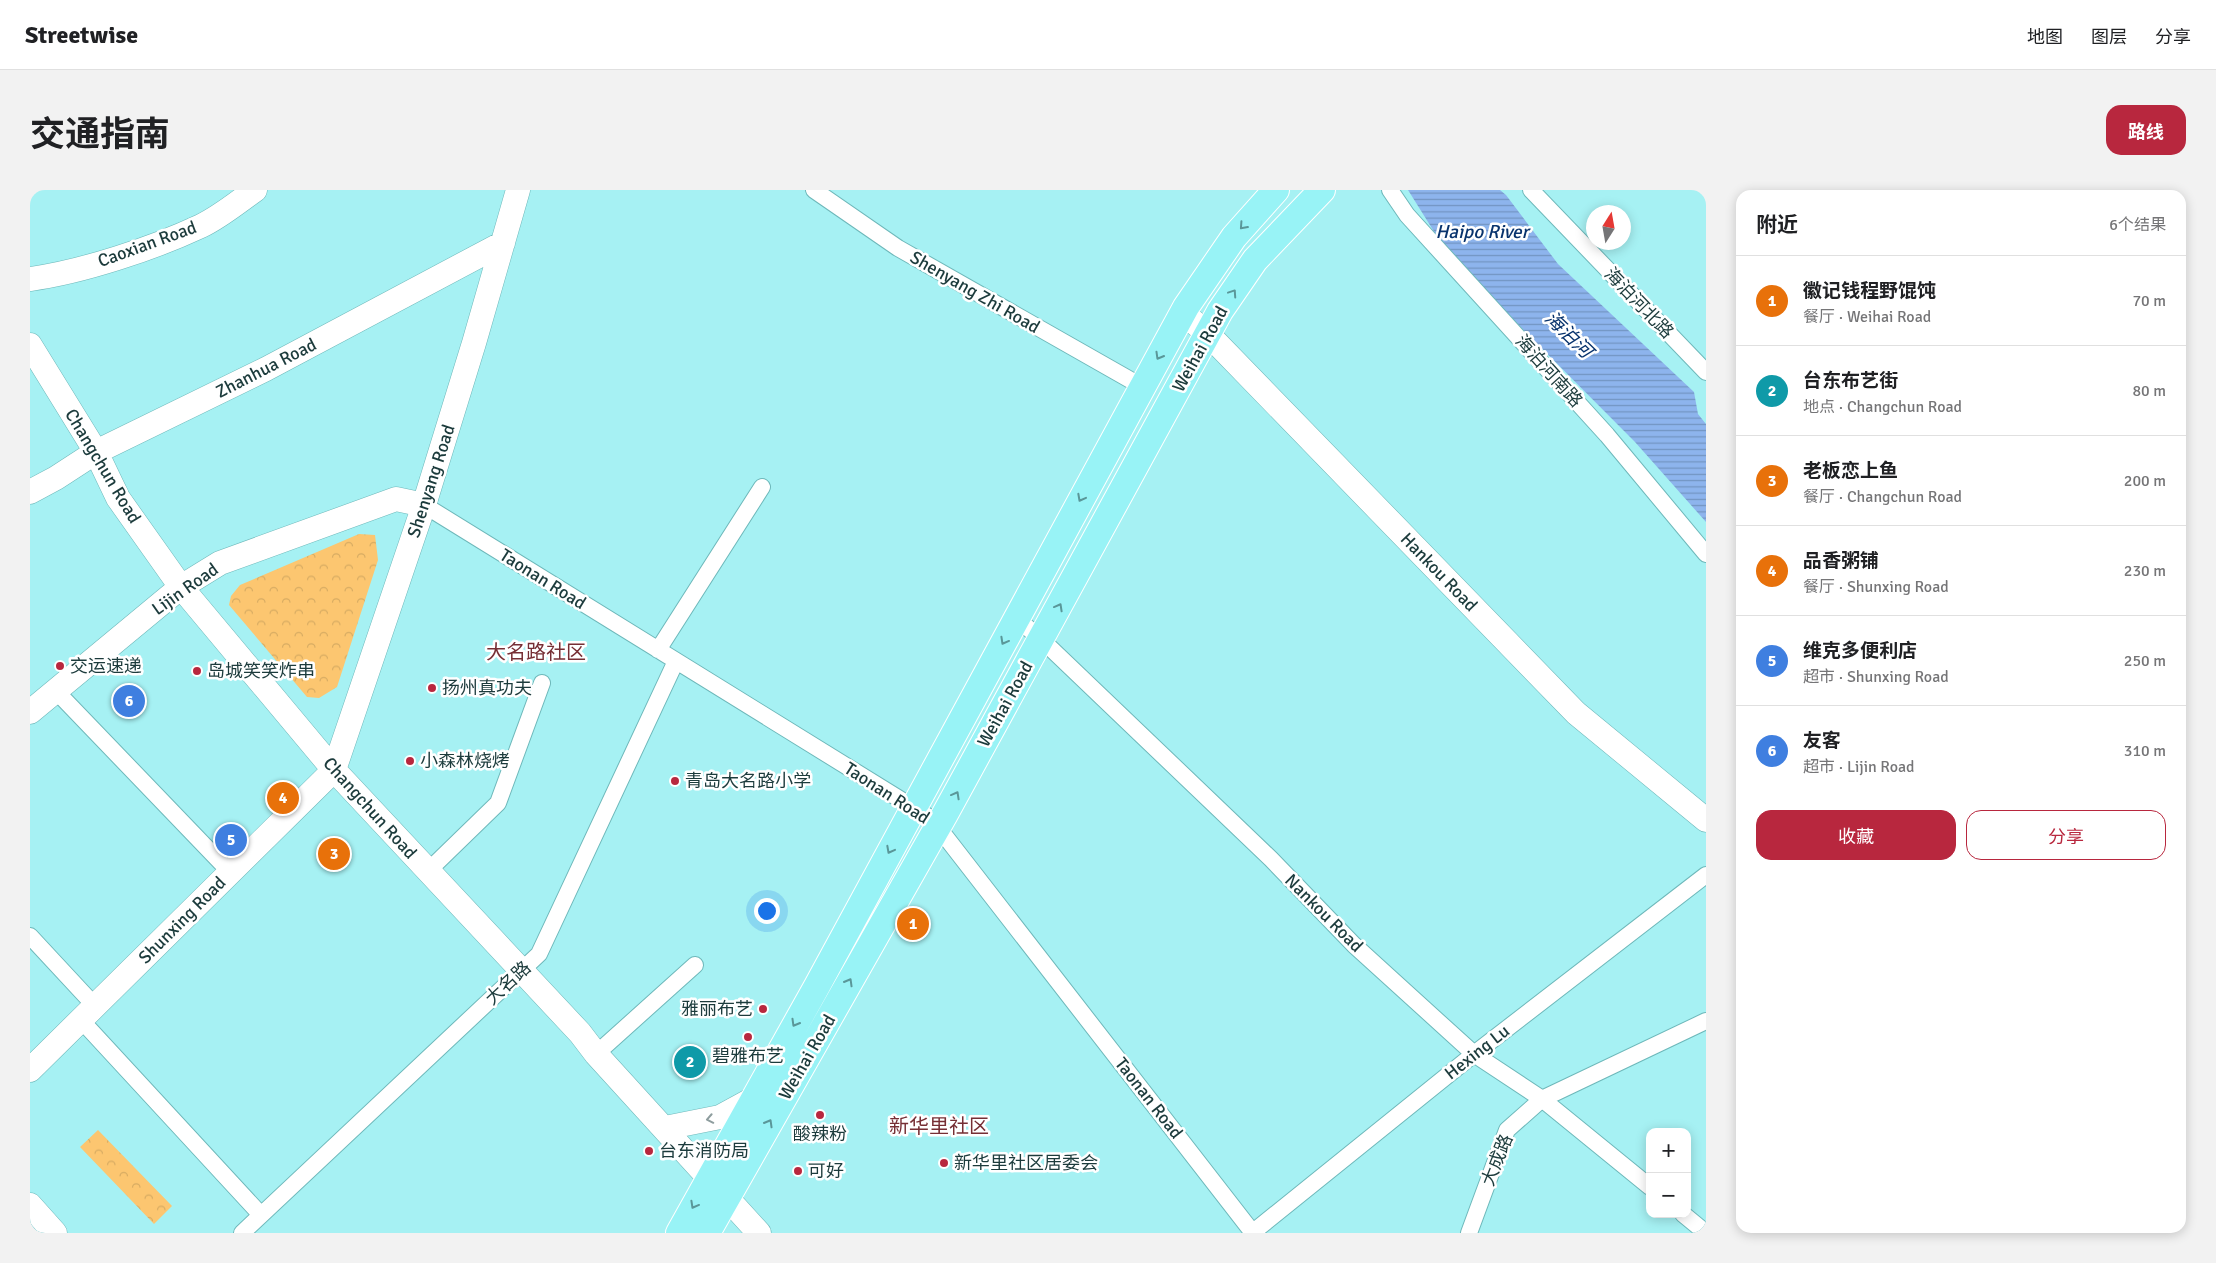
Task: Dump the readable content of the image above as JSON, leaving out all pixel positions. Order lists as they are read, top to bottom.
{
  "streets": {
    "main road": ["Weihai Road"],
    "street": [
      "Caoxian Road",
      "Shenyang Zhi Road",
      "海泊河北路",
      "Zhanhua Road",
      "海泊河南路",
      "Changchun Road",
      "Shenyang Road",
      "Hankou Road",
      "Taonan Road",
      "Lijin Road",
      "Nankou Road",
      "Shunxing Road",
      "大名路",
      "Hexing Lu",
      "大成路"
    ]
  },
  "crossings": [
    ["Shenyang Zhi Road", "Weihai Road"],
    ["Weihai Road", "Changchun Road"],
    ["Weihai Road", "Hankou Road"],
    ["Weihai Road", "Taonan Road"],
    ["Weihai Road", "Nankou Road"],
    ["Zhanhua Road", "Changchun Road"],
    ["Zhanhua Road", "Shenyang Road"],
    ["Changchun Road", "Shenyang Road"],
    ["Changchun Road", "Lijin Road"],
    ["Changchun Road", "Shunxing Road"],
    ["Changchun Road", "大名路"],
    ["Shenyang Road", "Taonan Road"],
    ["Shenyang Road", "Lijin Road"],
    ["Shenyang Road", "Shunxing Road"],
    ["Taonan Road", "Lijin Road"],
    ["Taonan Road", "大名路"],
    ["Taonan Road", "Hexing Lu"],
    ["Nankou Road", "Hexing Lu"],
    ["Nankou Road", "大成路"]
  ],
  "districts": ["大名路社区", "新华里社区"],
  "water": ["Haipo River", "海泊河"],
  "places": [
    "交运速递",
    "岛城笑笑炸串",
    "扬州真功夫",
    "小森林烧烤",
    "青岛大名路小学",
    "雅丽布艺",
    "碧雅布艺",
    "酸辣粉",
    "台东消防局",
    "新华里社区居委会",
    "可好"
  ],
  "north": "top",
  "page": {
    "header": "Streetwise",
    "nav": ["地图", "图层", "分享"],
    "title": "交通指南",
    "buttons": [
      "路线",
      ["收藏", "分享"]
    ],
    "heading": ["附近", "6个结果"],
    "list": [
      {
        "mark": "1",
        "name": "徽记钱程野馄饨",
        "note": "餐厅 · Weihai Road",
        "value": "70 m"
      },
      {
        "mark": "2",
        "name": "台东布艺街",
        "note": "地点 · Changchun Road",
        "value": "80 m"
      },
      {
        "mark": "3",
        "name": "老板恋上鱼",
        "note": "餐厅 · Changchun Road",
        "value": "200 m"
      },
      {
        "mark": "4",
        "name": "品香粥铺",
        "note": "餐厅 · Shunxing Road",
        "value": "230 m"
      },
      {
        "mark": "5",
        "name": "维克多便利店",
        "note": "超市 · Shunxing Road",
        "value": "250 m"
      },
      {
        "mark": "6",
        "name": "友客",
        "note": "超市 · Lijin Road",
        "value": "310 m"
      }
    ],
    "pins": [
      "6",
      "4",
      "5",
      "3",
      "1",
      "2"
    ],
    "map_buttons": ["+", "−"]
  }
}
